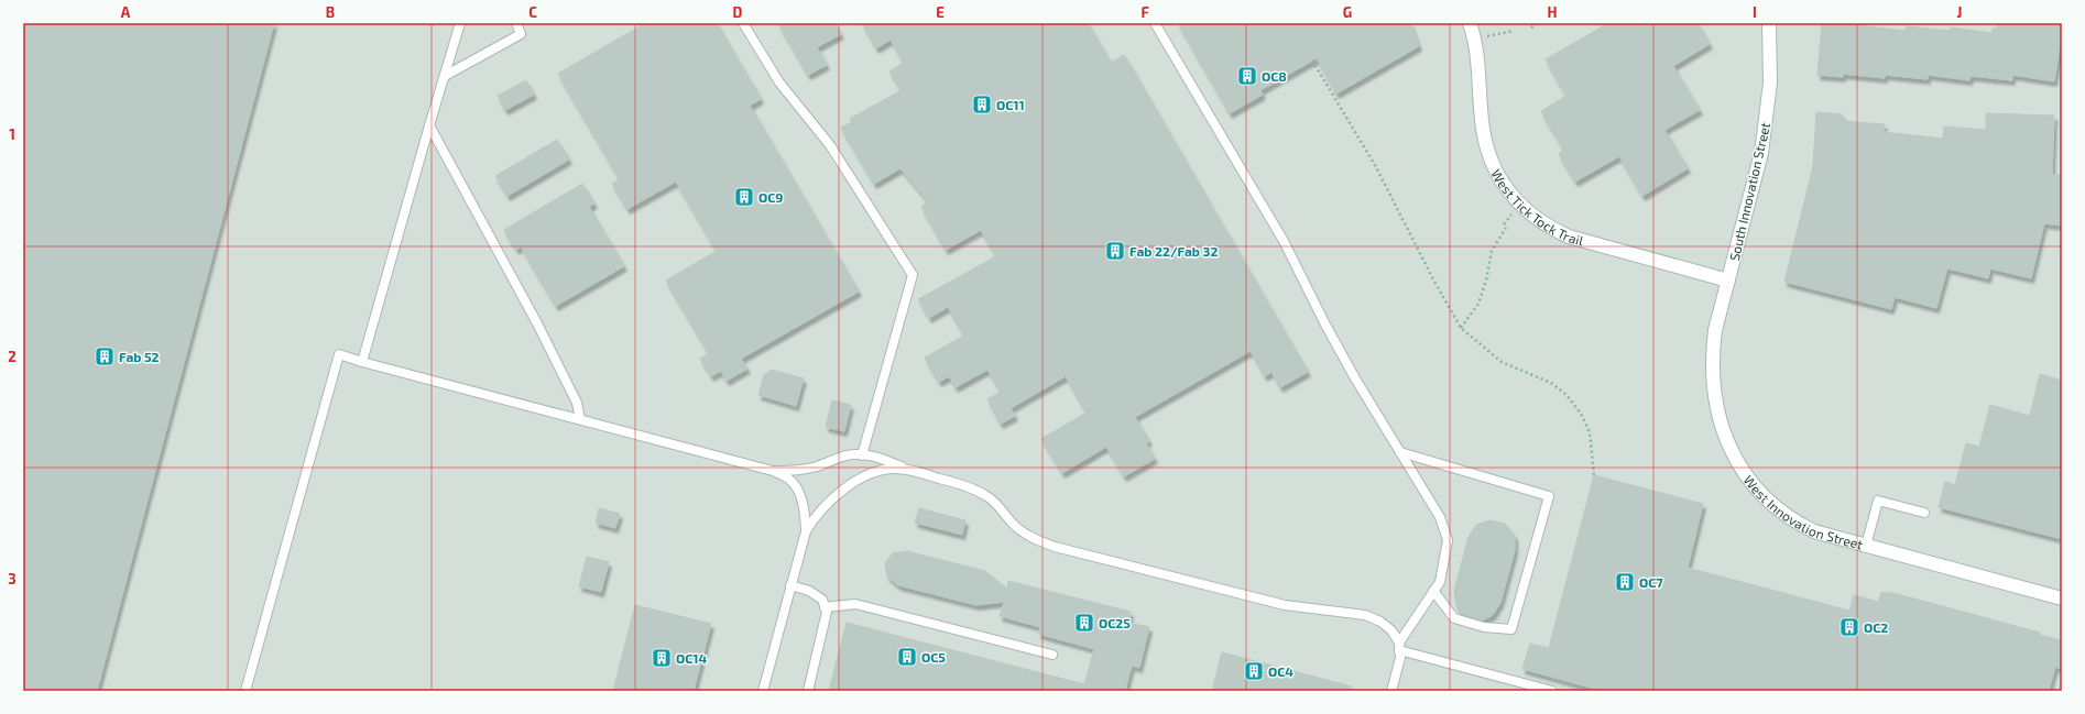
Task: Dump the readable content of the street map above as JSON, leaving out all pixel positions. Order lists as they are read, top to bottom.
{
  "streets": {
    "street": ["South Innovation Street", "West Tick Tock Trail", "West Innovation Street"]
  },
  "crossings": [
    ["South Innovation Street", "West Tick Tock Trail"],
    ["South Innovation Street", "West Innovation Street"],
    ["West Tick Tock Trail", "West Innovation Street"]
  ],
  "places": {
    "building": [
      "OC8",
      "OC11",
      "OC9",
      "Fab 22/Fab 32",
      "Fab 52",
      "OC7",
      "OC25",
      "OC2",
      "OC5",
      "OC14",
      "OC4"
    ]
  },
  "grid": {
    "columns": [
      "A",
      "B",
      "C",
      "D",
      "E",
      "F",
      "G",
      "H",
      "I",
      "J"
    ],
    "rows": ["1", "2", "3"]
  }
}
